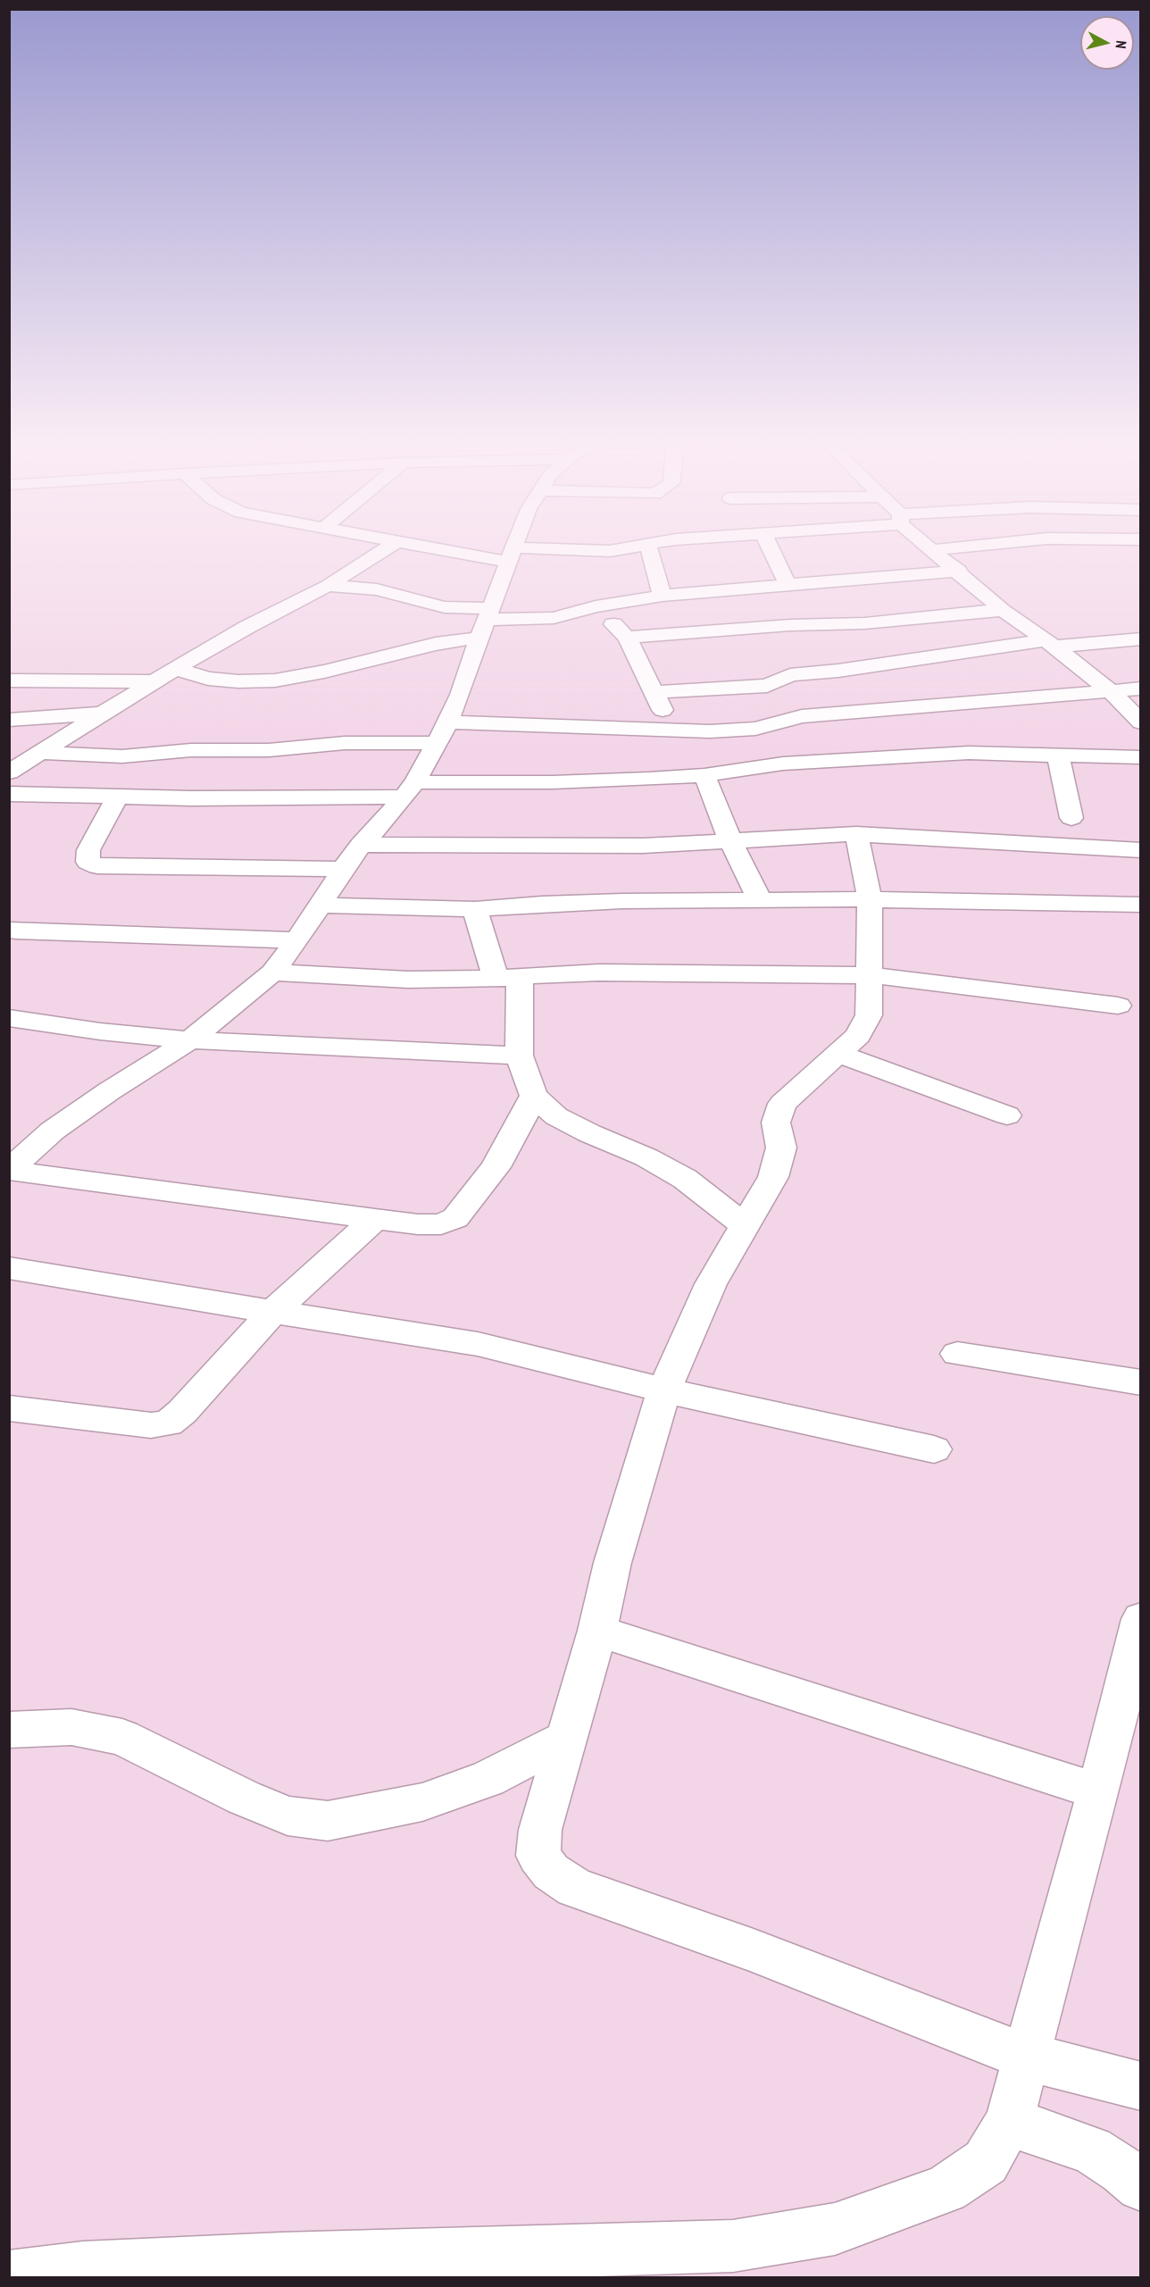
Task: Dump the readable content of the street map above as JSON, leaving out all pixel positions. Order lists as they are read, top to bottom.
{
  "north": "right"
}
